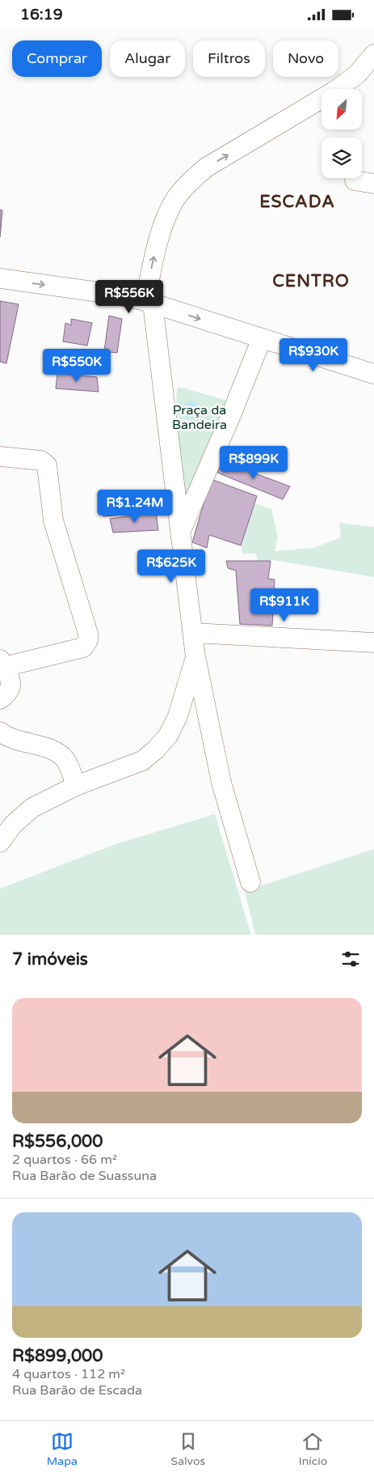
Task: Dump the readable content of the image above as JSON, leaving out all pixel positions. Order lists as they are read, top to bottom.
{
  "districts": ["ESCADA", "CENTRO"],
  "parks": ["Praça da Bandeira"],
  "north": "bottom left",
  "page": {
    "status": "16:19",
    "chip": [
      "Comprar",
      "Alugar",
      "Filtros",
      "Novo"
    ],
    "price": [
      "R$556K",
      "R$930K",
      "R$550K",
      "R$899K",
      "R$1.24M",
      "R$625K",
      "R$911K"
    ],
    "heading": "7 imóveis",
    "list": [
      {
        "name": "R$556,000",
        "note": "2 quartos · 66 m² · Rua Barão de Suassuna"
      },
      {
        "name": "R$899,000",
        "note": "4 quartos · 112 m² · Rua Barão de Escada"
      }
    ],
    "tabs": ["Mapa", "Salvos", "Início"]
  }
}
